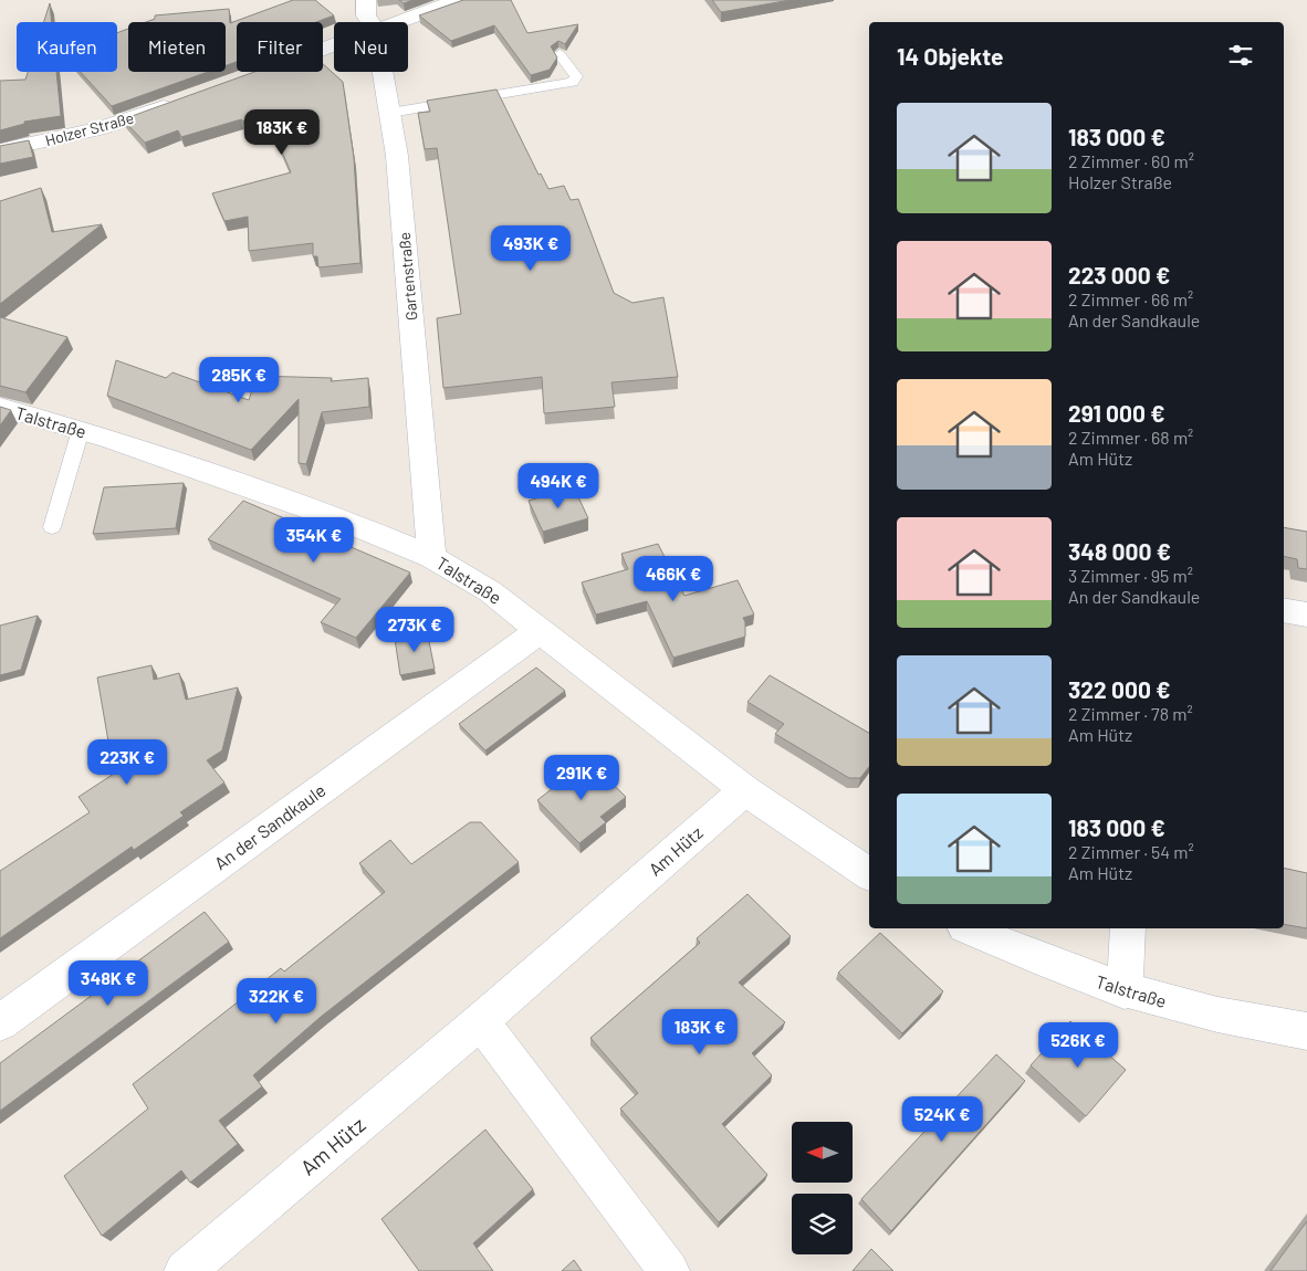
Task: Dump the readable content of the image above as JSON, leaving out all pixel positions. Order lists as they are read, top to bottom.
{
  "streets": {
    "street": [
      "Holzer Straße",
      "Gartenstraße",
      "Talstraße",
      "An der Sandkaule",
      "Am Hütz"
    ]
  },
  "crossings": [
    ["Gartenstraße", "Talstraße"],
    ["Talstraße", "An der Sandkaule"],
    ["Talstraße", "Am Hütz"]
  ],
  "north": "left",
  "page": {
    "chip": [
      "Kaufen",
      "Mieten",
      "Filter",
      "Neu"
    ],
    "heading": "14 Objekte",
    "list": [
      {
        "name": "183 000 €",
        "note": "2 Zimmer · 60 m² · Holzer Straße"
      },
      {
        "name": "223 000 €",
        "note": "2 Zimmer · 66 m² · An der Sandkaule"
      },
      {
        "name": "291 000 €",
        "note": "2 Zimmer · 68 m² · Am Hütz"
      },
      {
        "name": "348 000 €",
        "note": "3 Zimmer · 95 m² · An der Sandkaule"
      },
      {
        "name": "322 000 €",
        "note": "2 Zimmer · 78 m² · Am Hütz"
      },
      {
        "name": "183 000 €",
        "note": "2 Zimmer · 54 m² · Am Hütz"
      }
    ],
    "price": [
      "183K €",
      "493K €",
      "285K €",
      "494K €",
      "354K €",
      "466K €",
      "273K €",
      "223K €",
      "291K €",
      "348K €",
      "322K €",
      "183K €",
      "526K €",
      "524K €"
    ]
  }
}
